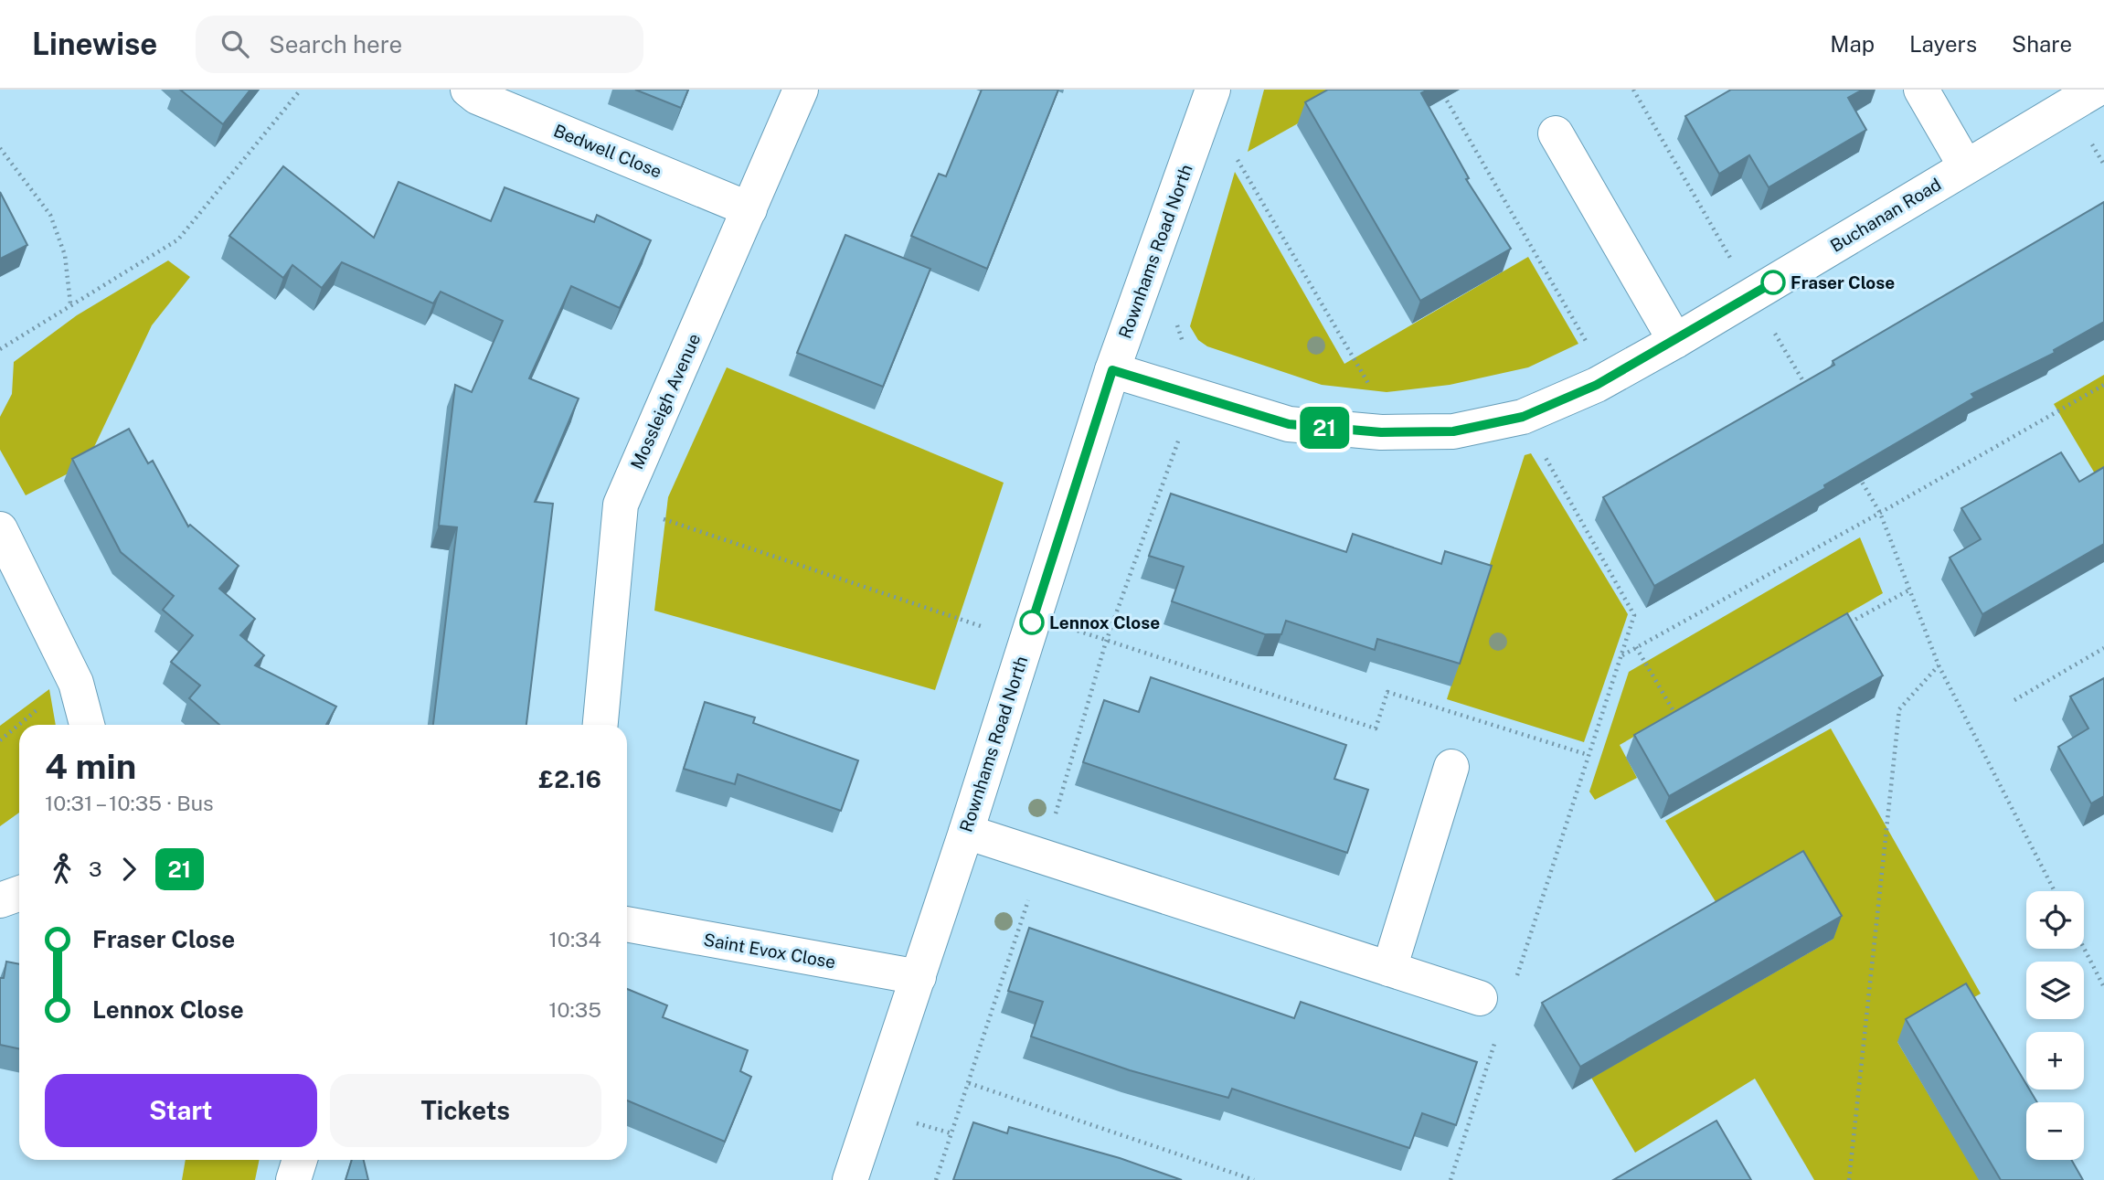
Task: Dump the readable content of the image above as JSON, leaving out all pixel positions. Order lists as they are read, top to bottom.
{
  "streets": {
    "street": [
      "Bedwell Close",
      "Buchanan Road",
      "Rownhams Road North",
      "Mossleigh Avenue",
      "Saint Evox Close"
    ]
  },
  "crossings": [
    ["Bedwell Close", "Mossleigh Avenue"],
    ["Buchanan Road", "Rownhams Road North"],
    ["Rownhams Road North", "Saint Evox Close"]
  ],
  "places": ["Fraser Close", "Lennox Close"],
  "lines": ["bus line 21"],
  "page": {
    "header": "Linewise",
    "search": "Search here",
    "nav": ["Map", "Layers", "Share"],
    "on_map": "21",
    "heading": ["4 min", "10:31 – 10:35 · Bus", "£2.16"],
    "legs": ["3", "21"],
    "map_buttons": ["+", "−"],
    "list": [
      {
        "name": "Fraser Close",
        "value": "10:34"
      },
      {
        "name": "Lennox Close",
        "value": "10:35"
      }
    ],
    "buttons": ["Start", "Tickets"]
  }
}
